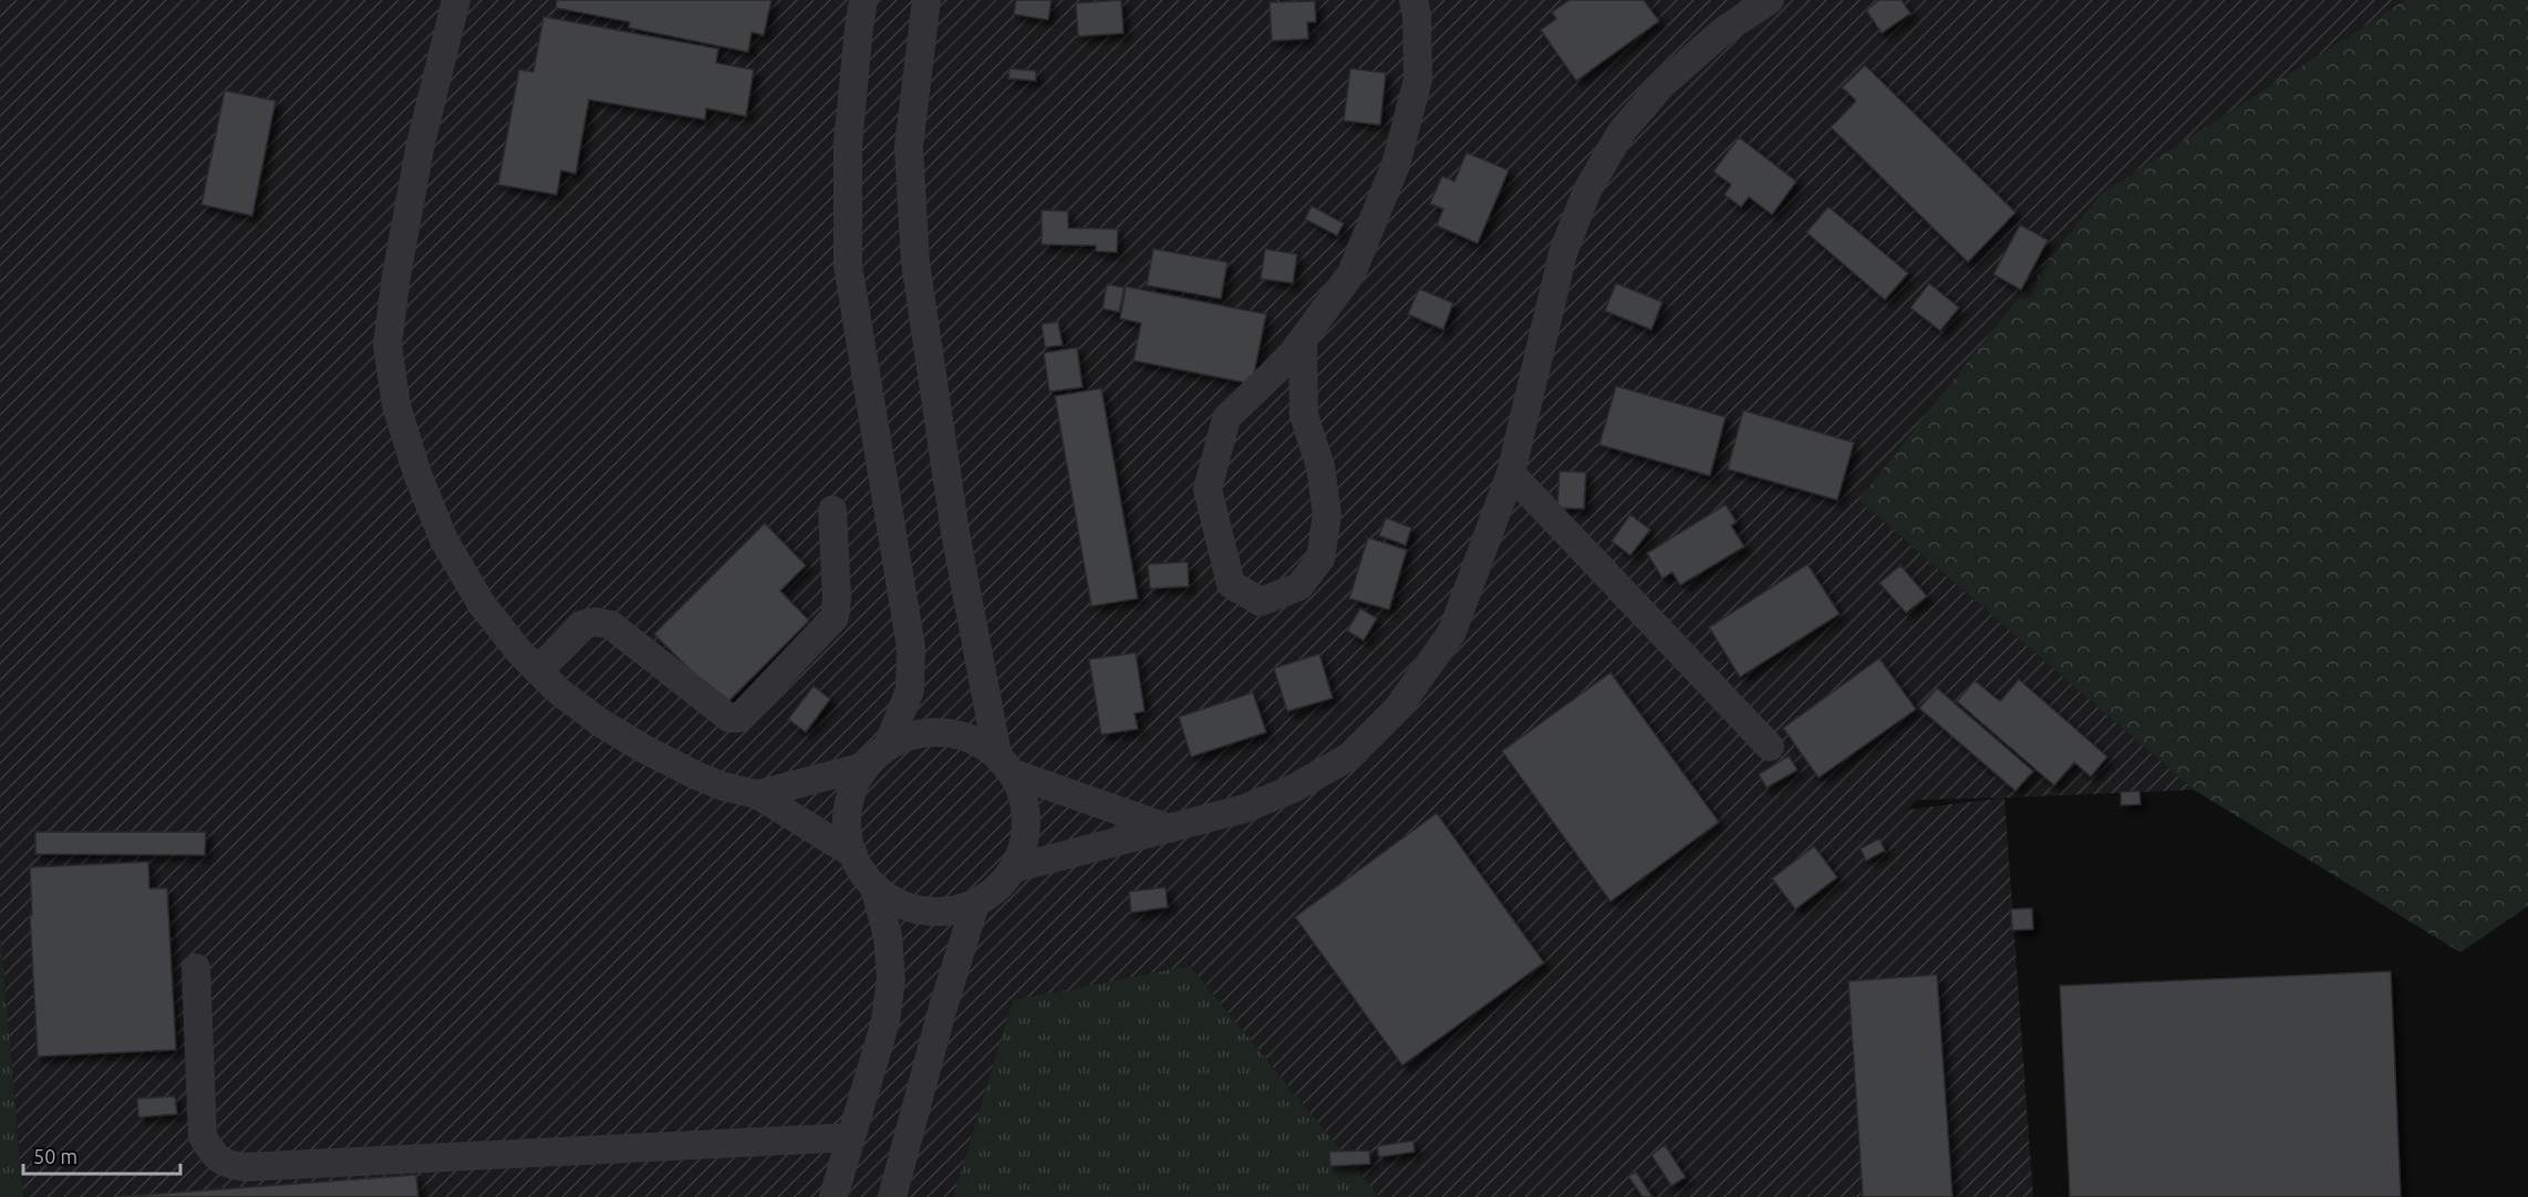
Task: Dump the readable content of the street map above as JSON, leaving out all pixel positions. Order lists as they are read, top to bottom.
{
  "scale_bar": "50 m"
}
